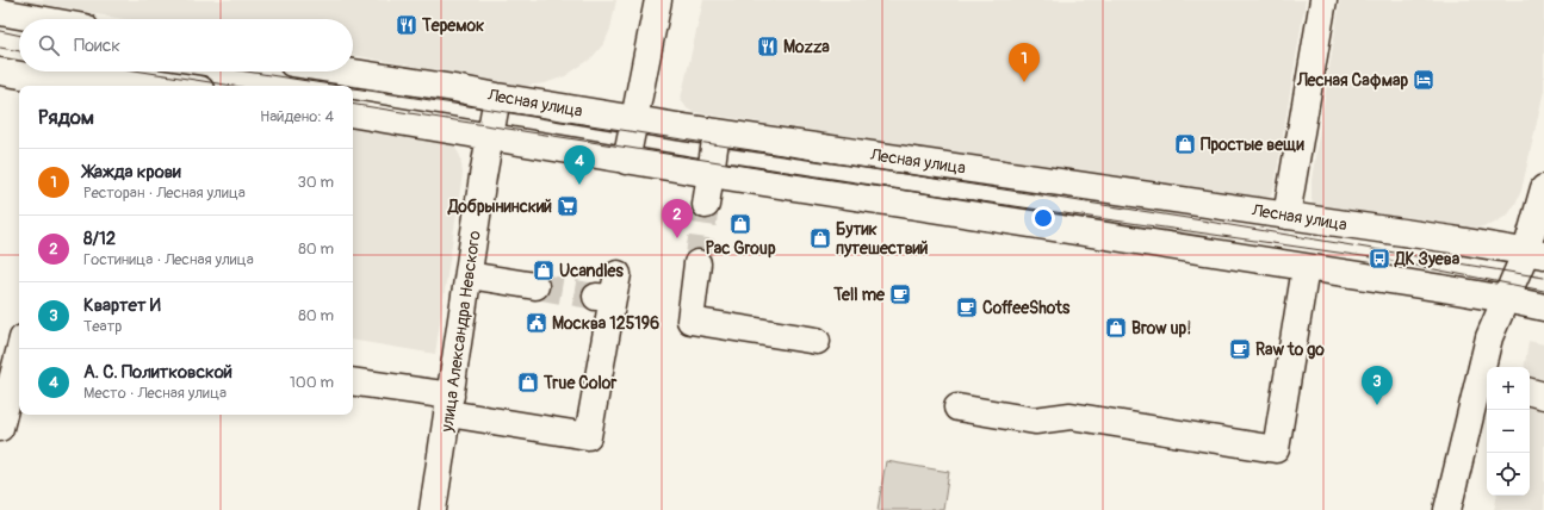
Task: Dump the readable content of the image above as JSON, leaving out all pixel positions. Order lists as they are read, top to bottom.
{
  "streets": {
    "street": ["Лесная улица", "улица Александра Невского"]
  },
  "crossings": [
    ["Лесная улица", "улица Александра Невского"]
  ],
  "places": {
    "restaurant": ["Теремок", "Mozza"],
    "hotel": ["Лесная Сафмар"],
    "shop": [
      "Простые вещи",
      "Pac Group",
      "Бутик путешествий",
      "Ucandles",
      "Brow up!",
      "True Color"
    ],
    "supermarket": ["Добрынинский"],
    "bus stop": ["ДК Зуева"],
    "cafe": ["Tell me", "CoffeeShots", "Raw to go"],
    "public building": ["Москва 125196"]
  },
  "page": {
    "search": "Поиск",
    "pins": [
      "1",
      "4",
      "2",
      "3"
    ],
    "heading": ["Рядом", "Найдено: 4"],
    "list": [
      {
        "mark": "1",
        "name": "Жажда крови",
        "note": "Ресторан · Лесная улица",
        "value": "30 m"
      },
      {
        "mark": "2",
        "name": "8/12",
        "note": "Гостиница · Лесная улица",
        "value": "80 m"
      },
      {
        "mark": "3",
        "name": "Квартет И",
        "note": "Театр",
        "value": "80 m"
      },
      {
        "mark": "4",
        "name": "А. С. Политковской",
        "note": "Место · Лесная улица",
        "value": "100 m"
      }
    ],
    "map_buttons": ["+", "−"]
  }
}
